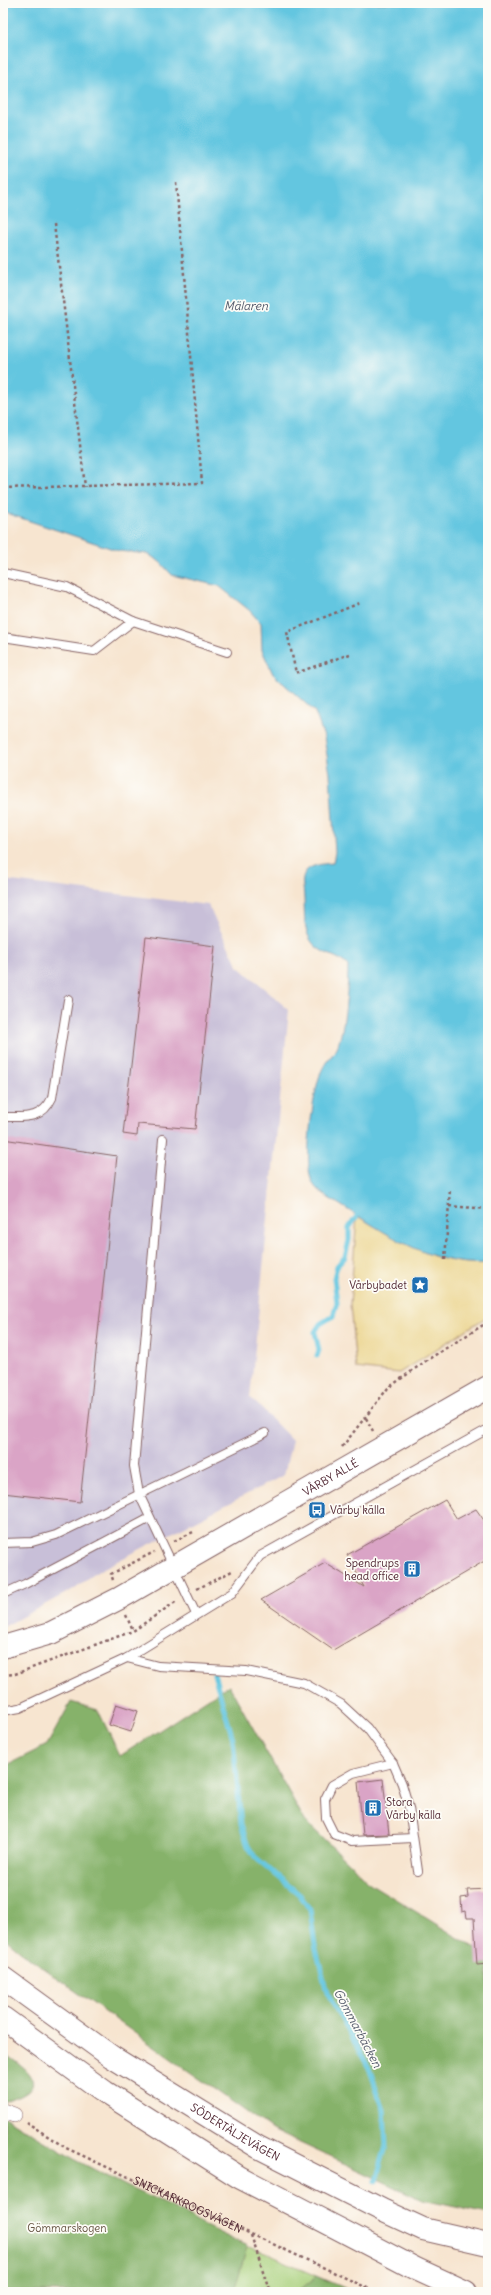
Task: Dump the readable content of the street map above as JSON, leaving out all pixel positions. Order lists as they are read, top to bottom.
{
  "streets": {
    "main road": ["VÅRBY ALLÉ", "SÖDERTÄLJEVÄGEN"],
    "path": ["SNICKARKROGSVÄGEN"]
  },
  "water": ["Mälaren", "Gömmarbäcken"],
  "parks": ["Gömmarskogen"],
  "places": {
    "place": ["Vårbybadet"],
    "bus stop": ["Vårby källa"],
    "building": ["Spendrups head office", "Stora Vårby källa"]
  }
}
